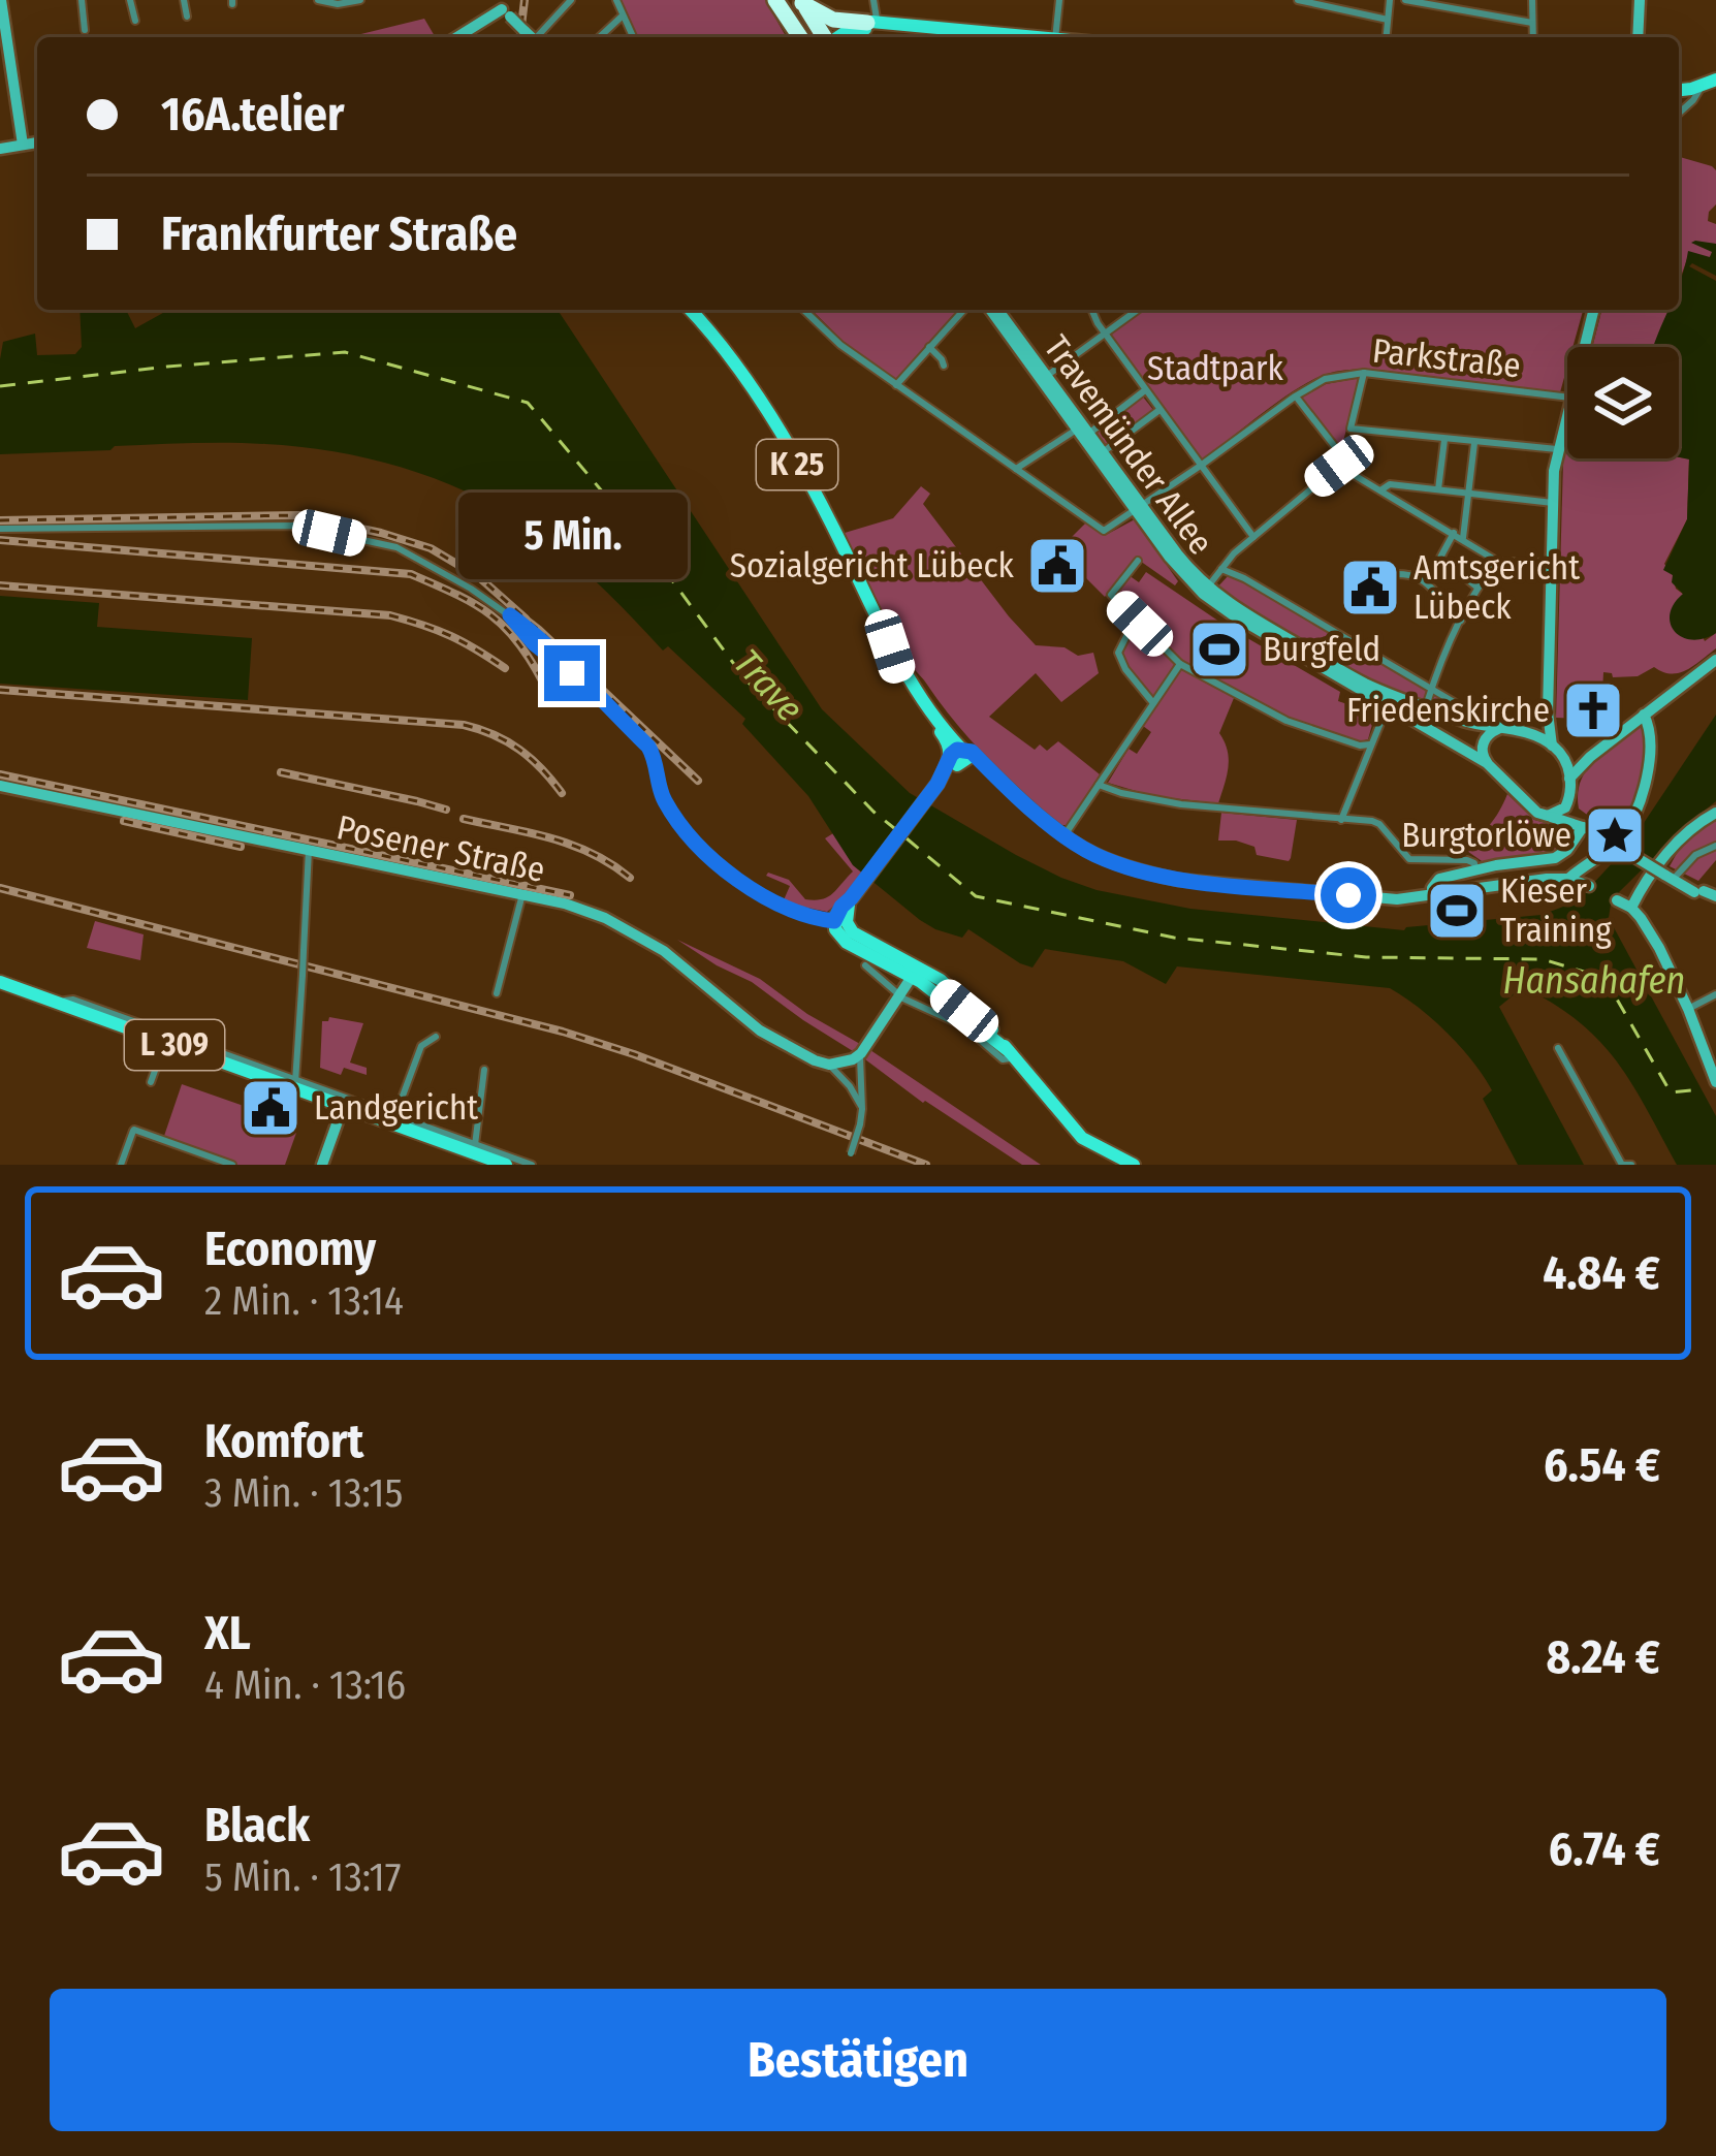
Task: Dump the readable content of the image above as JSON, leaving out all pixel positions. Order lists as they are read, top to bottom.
{
  "streets": {
    "main road": [
      "Travemünder Allee",
      "K 25",
      "Posener Straße",
      "L 309"
    ],
    "street": ["Parkstraße"]
  },
  "crossings": [
    ["Parkstraße", "Travemünder Allee"]
  ],
  "water": ["Trave", "Hansahafen"],
  "parks": ["Stadtpark"],
  "places": {
    "public building": ["Sozialgericht Lübeck", "Amtsgericht Lübeck", "Landgericht"],
    "sports": ["Burgfeld", "Kieser Training"],
    "church": ["Friedenskirche"],
    "place": ["Burgtorlöwe"]
  },
  "page": {
    "banner": ["16A.telier", "Frankfurter Straße"],
    "bubble": "5 Min.",
    "list": [
      {
        "name": "Economy",
        "note": "2 Min. · 13:14",
        "value": "4.84 €"
      },
      {
        "name": "Komfort",
        "note": "3 Min. · 13:15",
        "value": "6.54 €"
      },
      {
        "name": "XL",
        "note": "4 Min. · 13:16",
        "value": "8.24 €"
      },
      {
        "name": "Black",
        "note": "5 Min. · 13:17",
        "value": "6.74 €"
      }
    ],
    "buttons": "Bestätigen"
  }
}
